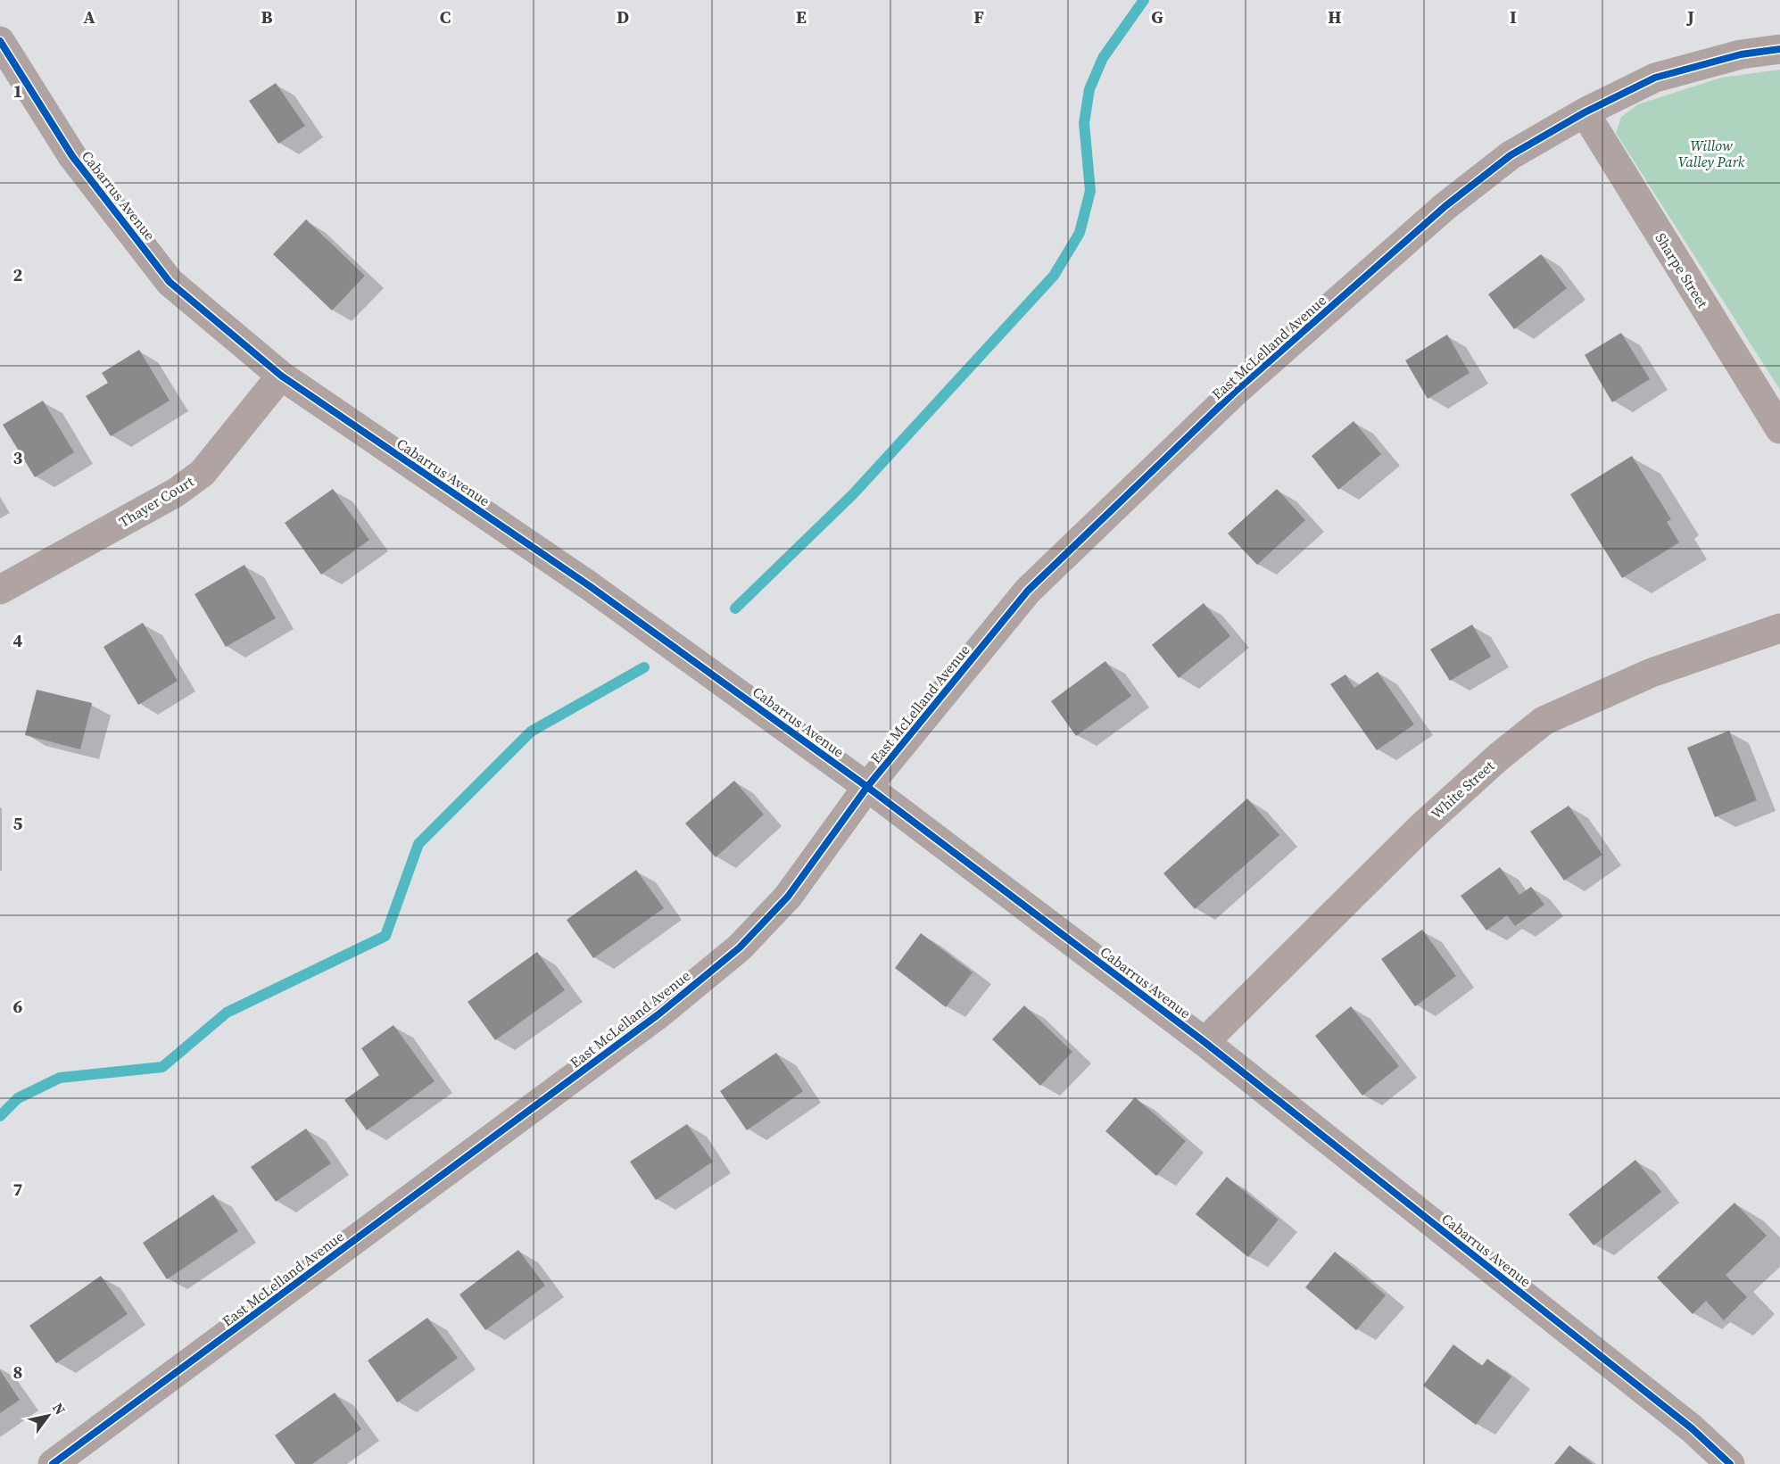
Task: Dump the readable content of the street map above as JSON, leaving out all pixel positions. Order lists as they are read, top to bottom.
{
  "streets": {
    "street": [
      "Cabarrus Avenue",
      "Sharpe Street",
      "East McLelland Avenue",
      "Thayer Court",
      "White Street"
    ]
  },
  "crossings": [
    ["Cabarrus Avenue", "East McLelland Avenue"],
    ["Cabarrus Avenue", "Thayer Court"],
    ["Cabarrus Avenue", "White Street"],
    ["Sharpe Street", "East McLelland Avenue"]
  ],
  "parks": ["Willow Valley Park"],
  "north": "top right",
  "grid": {
    "columns": [
      "A",
      "B",
      "C",
      "D",
      "E",
      "F",
      "G",
      "H",
      "I",
      "J"
    ],
    "rows": [
      "1",
      "2",
      "3",
      "4",
      "5",
      "6",
      "7",
      "8"
    ]
  }
}
